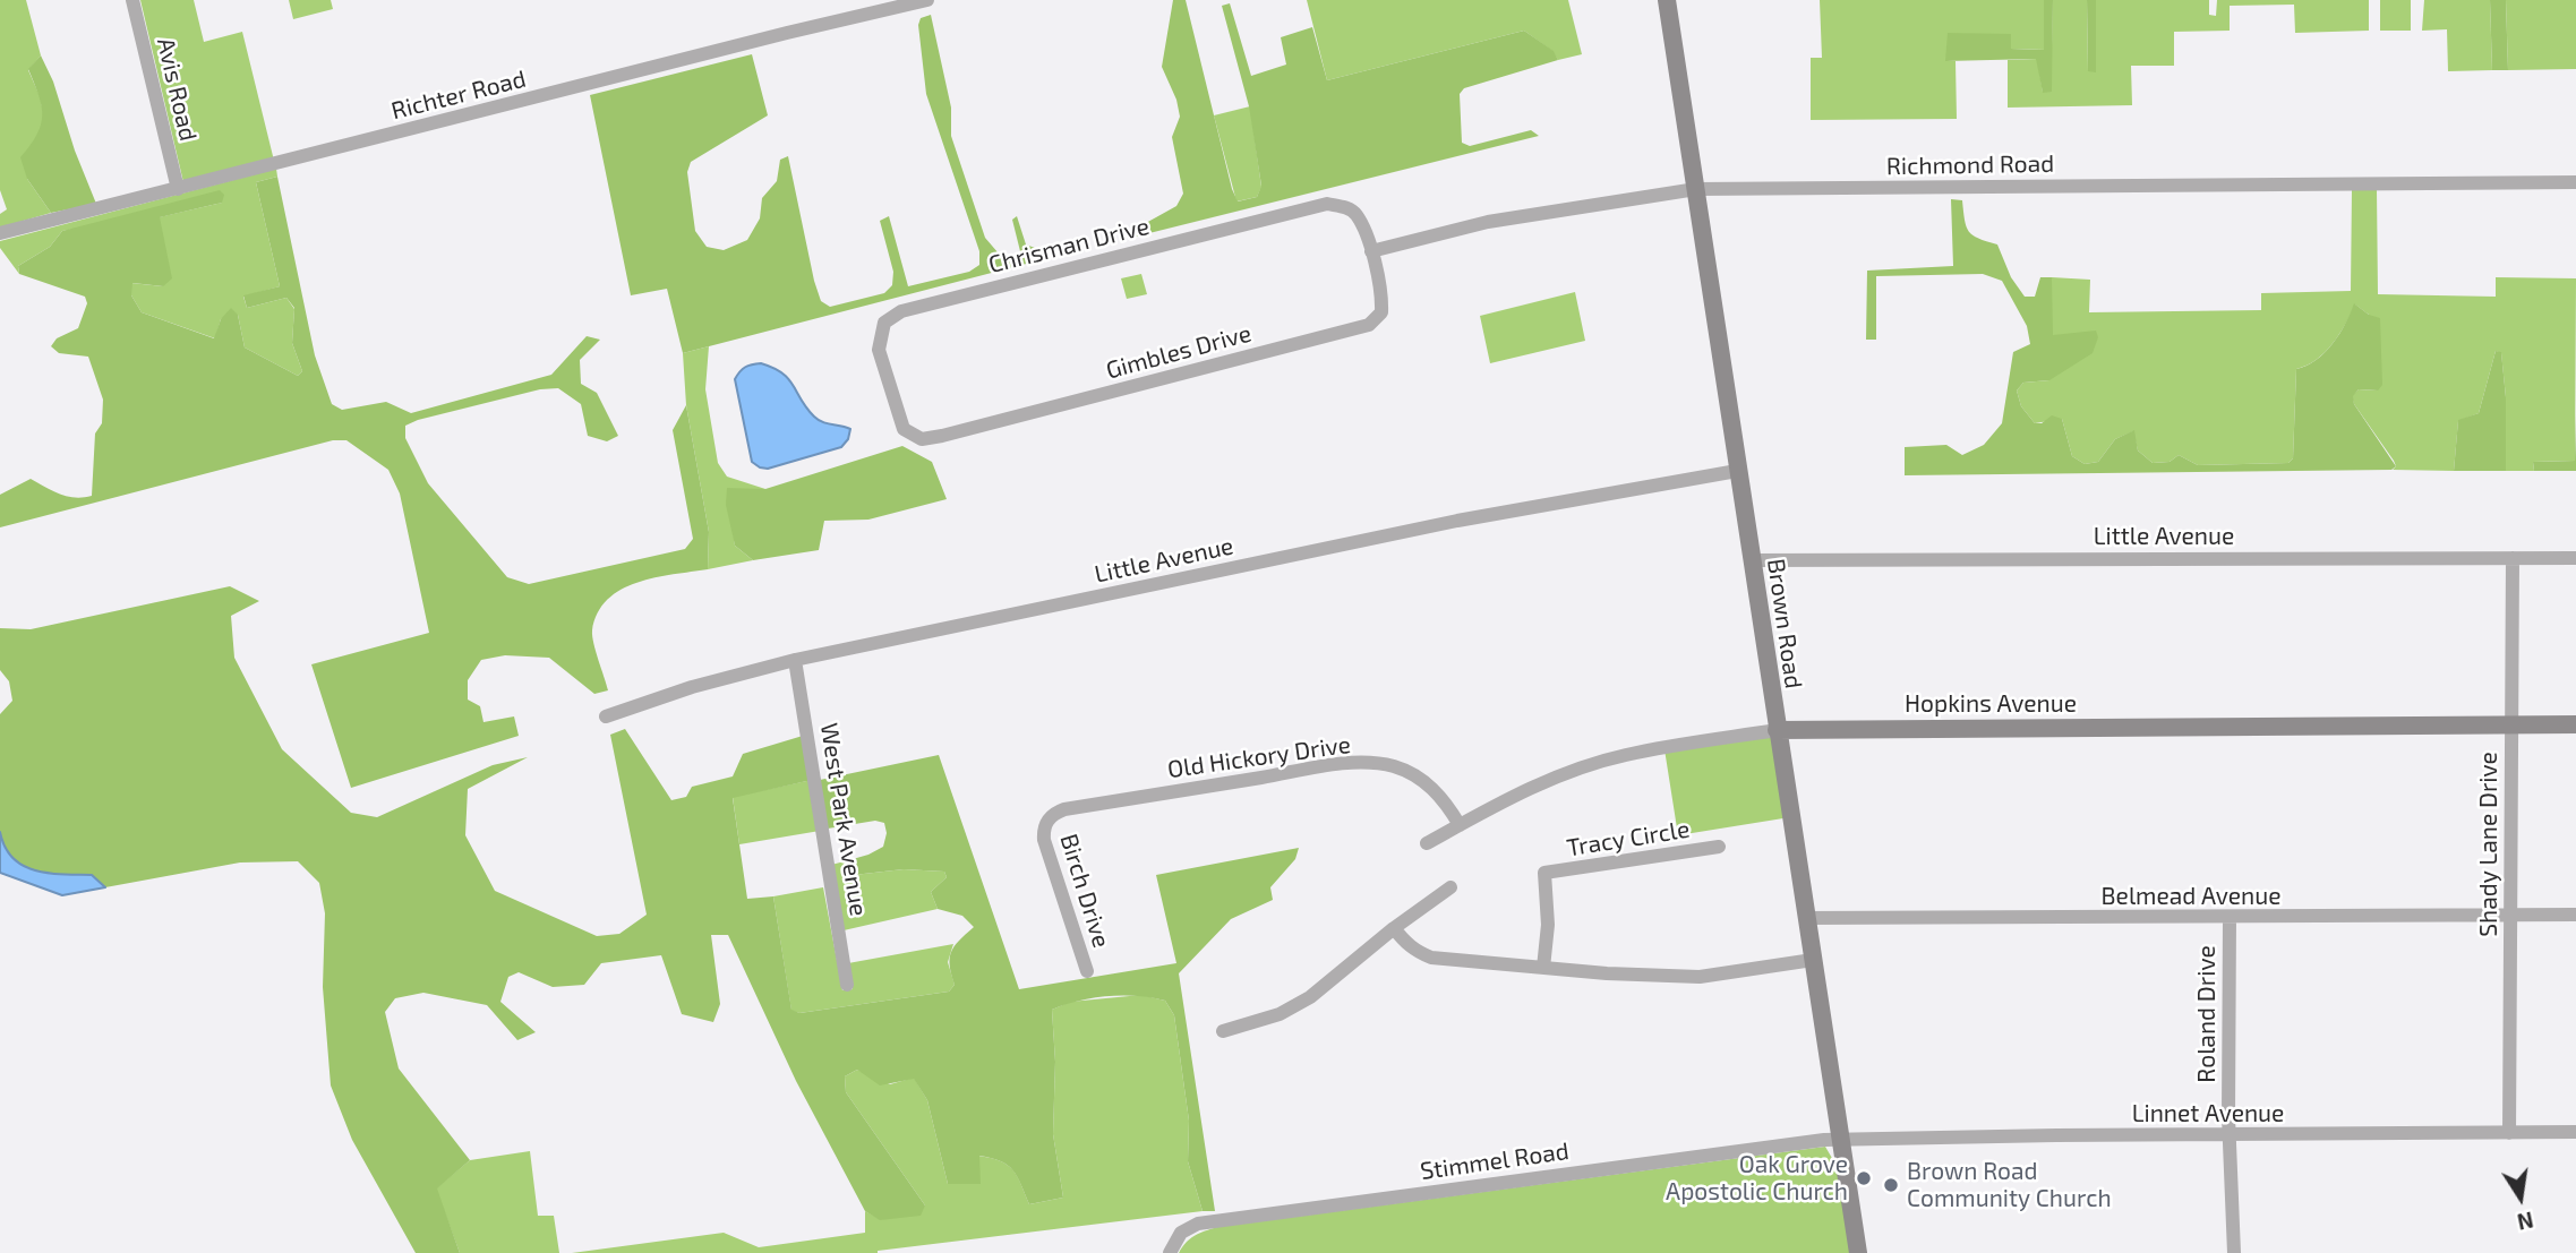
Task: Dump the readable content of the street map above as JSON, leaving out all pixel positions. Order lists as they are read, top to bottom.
{
  "streets": {
    "main road": ["Brown Road", "Hopkins Avenue"],
    "street": [
      "Avis Road",
      "Richter Road",
      "Richmond Road",
      "Chrisman Drive",
      "Gimbles Drive",
      "Little Avenue",
      "Old Hickory Drive",
      "West Park Avenue",
      "Tracy Circle",
      "Shady Lane Drive",
      "Birch Drive",
      "Belmead Avenue",
      "Roland Drive",
      "Linnet Avenue",
      "Stimmel Road"
    ]
  },
  "crossings": [
    ["Avis Road", "Richter Road"],
    ["Richmond Road", "Chrisman Drive"],
    ["Richmond Road", "Gimbles Drive"],
    ["Richmond Road", "Brown Road"],
    ["Chrisman Drive", "Gimbles Drive"],
    ["Little Avenue", "Brown Road"],
    ["Little Avenue", "West Park Avenue"],
    ["Little Avenue", "Shady Lane Drive"],
    ["Brown Road", "Hopkins Avenue"],
    ["Brown Road", "Belmead Avenue"],
    ["Brown Road", "Linnet Avenue"],
    ["Brown Road", "Stimmel Road"],
    ["Hopkins Avenue", "Old Hickory Drive"],
    ["Hopkins Avenue", "Shady Lane Drive"],
    ["Old Hickory Drive", "Birch Drive"],
    ["Shady Lane Drive", "Belmead Avenue"],
    ["Shady Lane Drive", "Linnet Avenue"],
    ["Belmead Avenue", "Roland Drive"],
    ["Roland Drive", "Linnet Avenue"],
    ["Linnet Avenue", "Stimmel Road"]
  ],
  "places": ["Oak Grove Apostolic Church", "Brown Road Community Church"],
  "north": "bottom"
}
